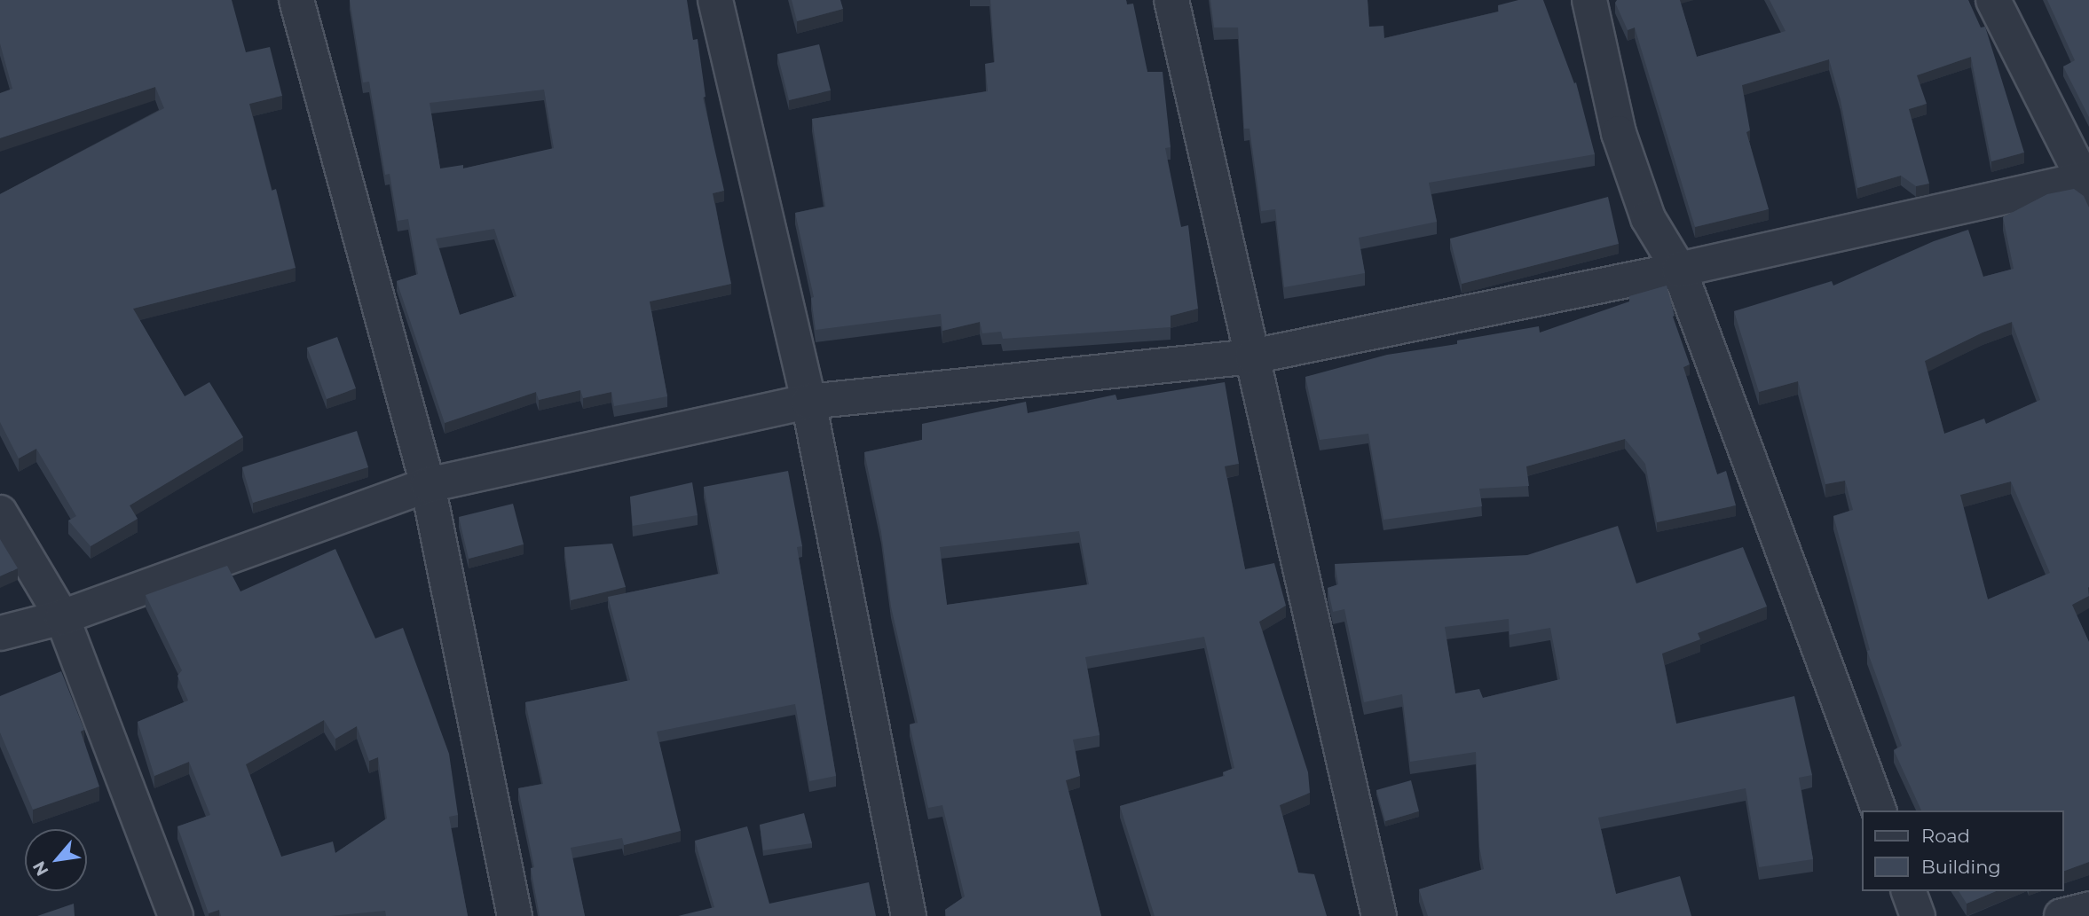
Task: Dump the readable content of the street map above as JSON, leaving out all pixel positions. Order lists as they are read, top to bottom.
{
  "legend": ["Road", "Building"],
  "north": "bottom left"
}
